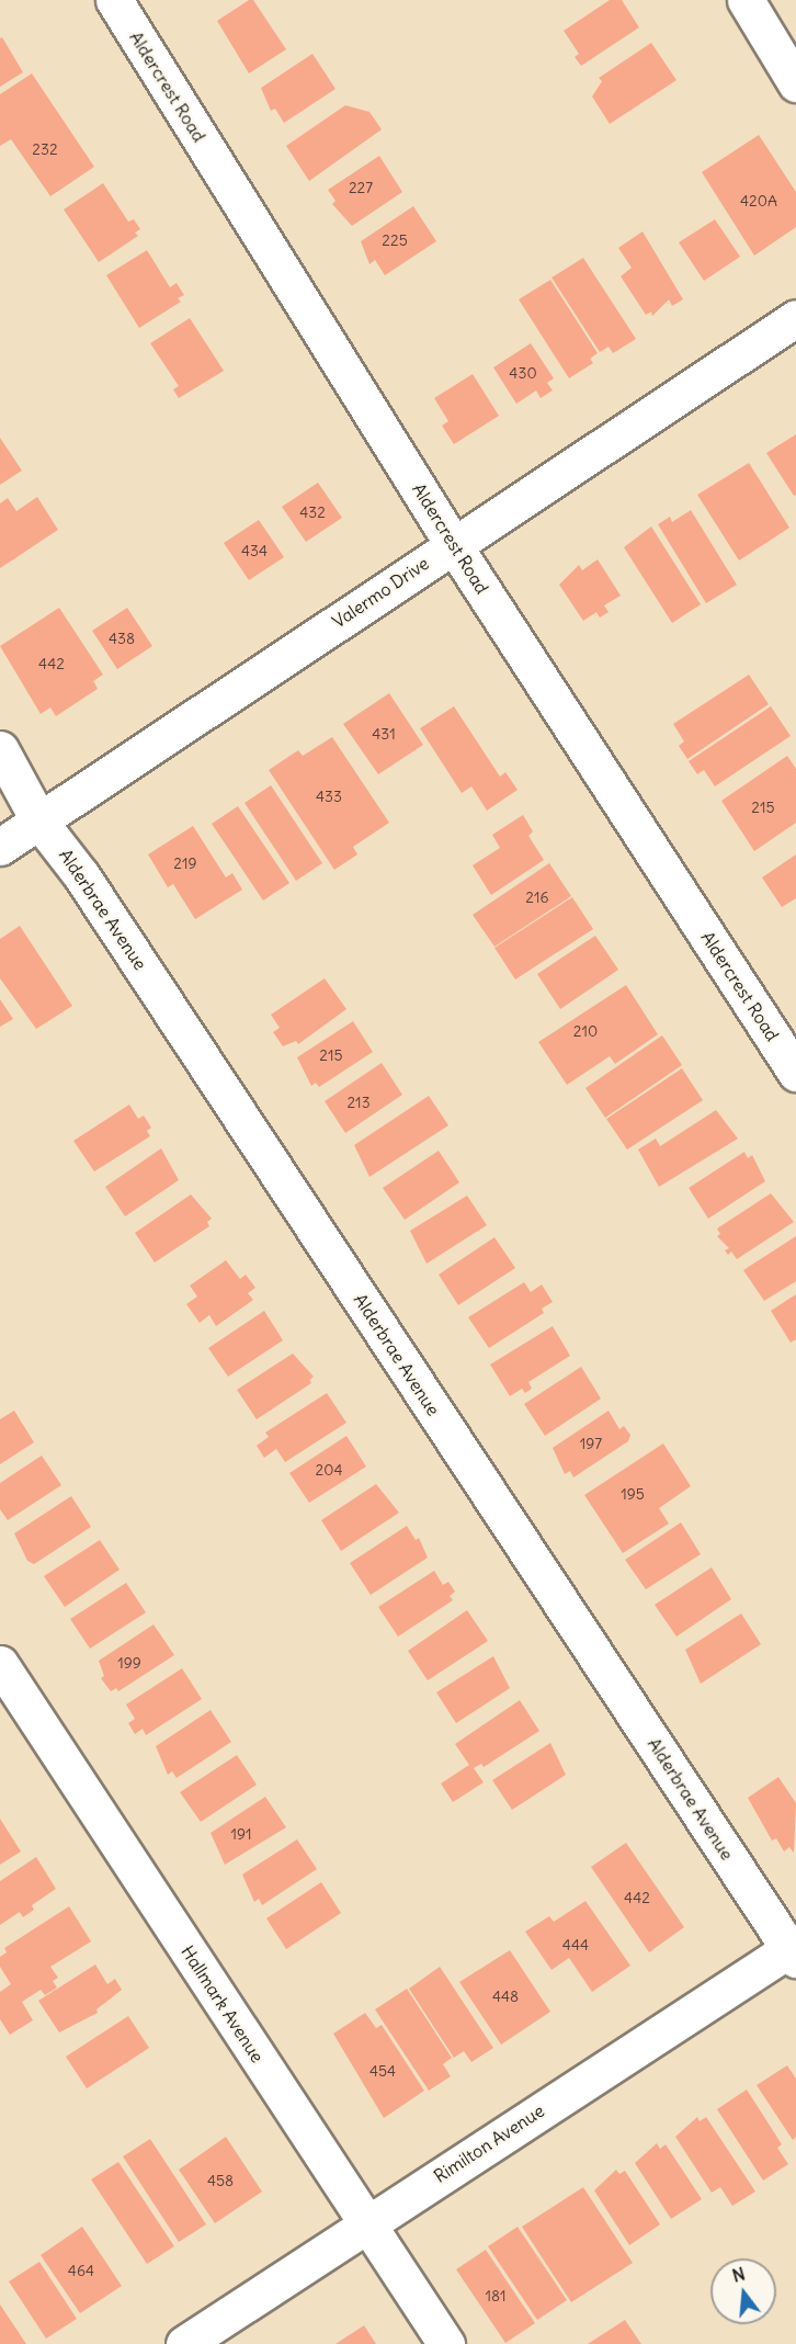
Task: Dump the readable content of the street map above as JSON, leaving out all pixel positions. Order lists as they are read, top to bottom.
{
  "streets": {
    "street": [
      "Aldercrest Road",
      "Valermo Drive",
      "Alderbrae Avenue",
      "Hallmark Avenue",
      "Rimilton Avenue"
    ]
  },
  "crossings": [
    ["Aldercrest Road", "Valermo Drive"],
    ["Valermo Drive", "Alderbrae Avenue"],
    ["Alderbrae Avenue", "Rimilton Avenue"],
    ["Hallmark Avenue", "Rimilton Avenue"]
  ],
  "house_numbers": [
    "232",
    "227",
    "420A",
    "225",
    "430",
    "432",
    "434",
    "438",
    "442",
    "431",
    "433",
    "215",
    "219",
    "216",
    "210",
    "215",
    "213",
    "197",
    "204",
    "195",
    "199",
    "191",
    "442",
    "444",
    "448",
    "454",
    "458",
    "464",
    "181"
  ],
  "north": "top"
}
